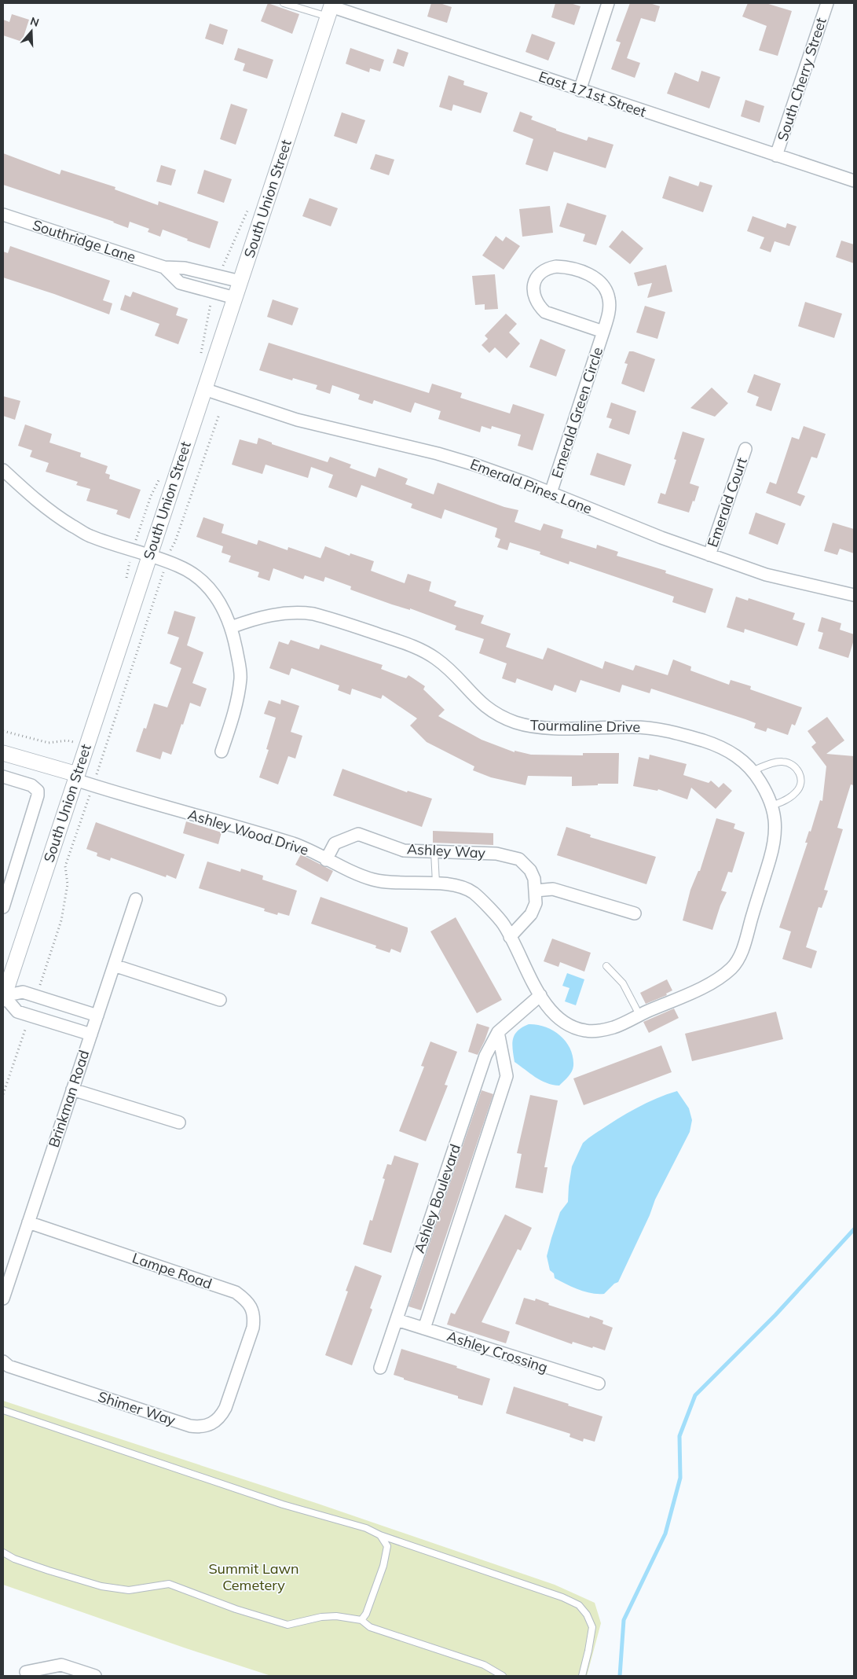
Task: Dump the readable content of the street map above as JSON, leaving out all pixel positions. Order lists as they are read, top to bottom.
{
  "streets": {
    "street": [
      "South Cherry Street",
      "East 171st Street",
      "South Union Street",
      "Southridge Lane",
      "Emerald Green Circle",
      "Emerald Pines Lane",
      "Emerald Court",
      "Tourmaline Drive",
      "Ashley Wood Drive",
      "Ashley Way",
      "Brinkman Road",
      "Ashley Boulevard",
      "Lampe Road",
      "Ashley Crossing",
      "Shimer Way"
    ]
  },
  "crossings": [
    ["South Cherry Street", "East 171st Street"],
    ["East 171st Street", "South Union Street"],
    ["South Union Street", "Southridge Lane"],
    ["South Union Street", "Emerald Pines Lane"],
    ["South Union Street", "Ashley Wood Drive"],
    ["Emerald Green Circle", "Emerald Pines Lane"],
    ["Emerald Pines Lane", "Emerald Court"],
    ["Tourmaline Drive", "Ashley Wood Drive"],
    ["Ashley Wood Drive", "Ashley Way"],
    ["Ashley Wood Drive", "Ashley Boulevard"],
    ["Brinkman Road", "Lampe Road"],
    ["Ashley Boulevard", "Ashley Crossing"],
    ["Lampe Road", "Shimer Way"]
  ],
  "parks": ["Summit Lawn Cemetery"],
  "north": "top"
}
